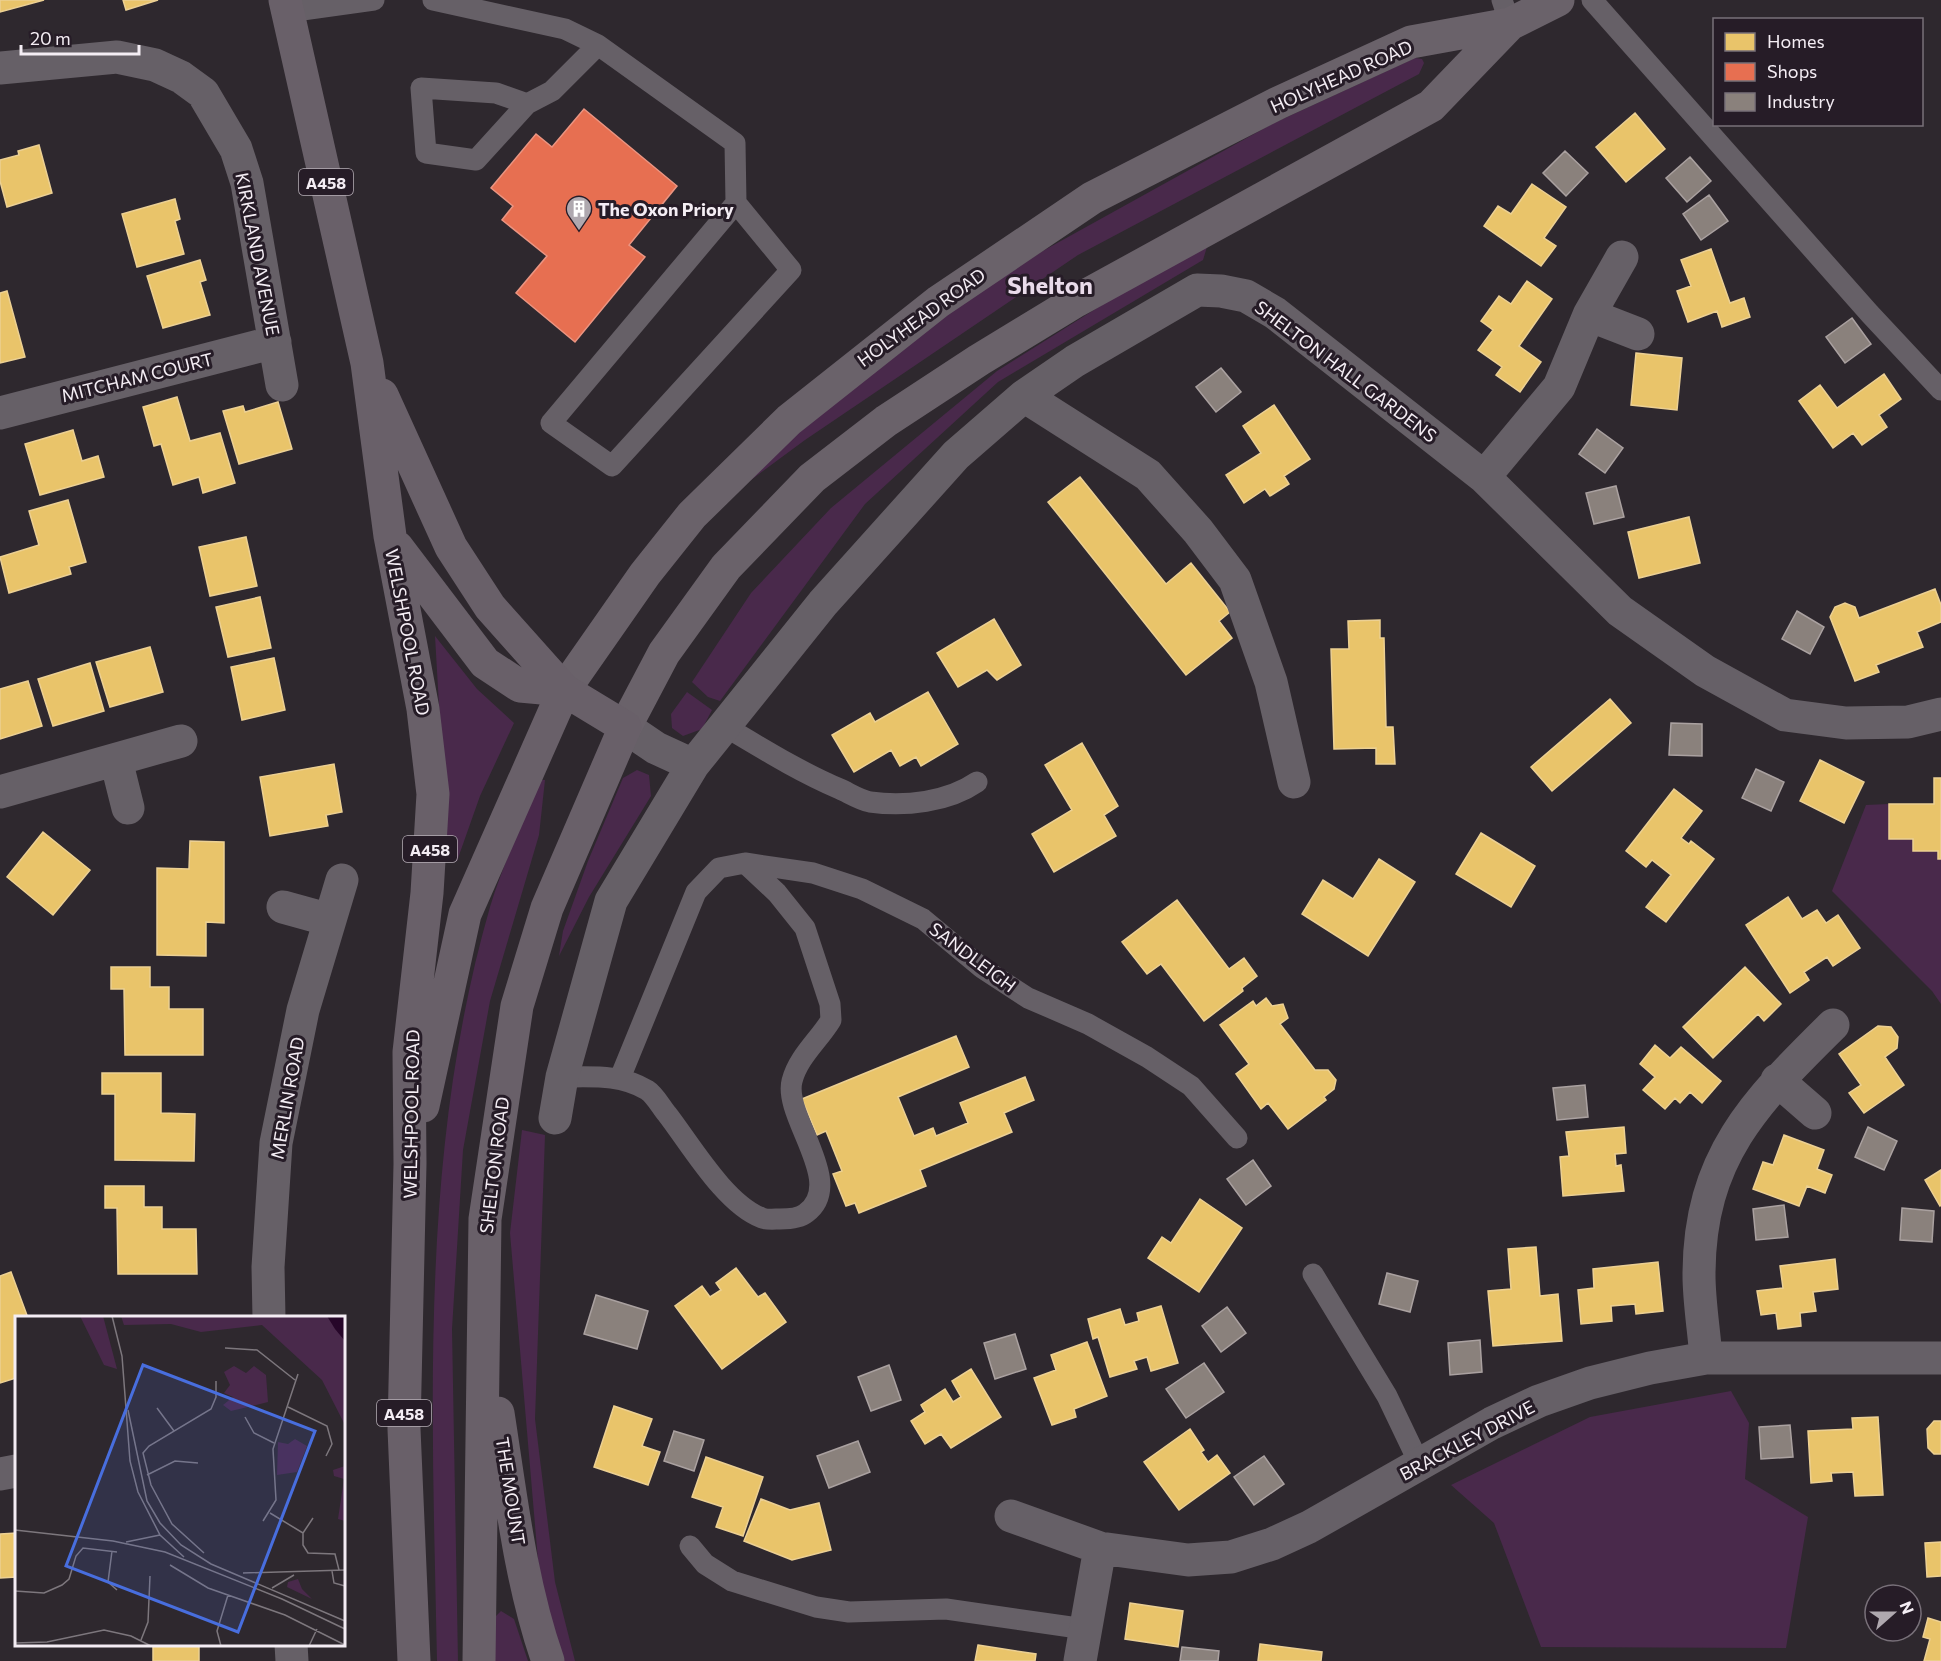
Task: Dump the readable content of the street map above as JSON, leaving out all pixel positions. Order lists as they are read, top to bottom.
{
  "streets": {
    "main road": [
      "HOLYHEAD ROAD",
      "A458",
      "WELSHPOOL ROAD",
      "SHELTON ROAD",
      "THE MOUNT"
    ],
    "street": [
      "KIRKLAND AVENUE",
      "SHELTON HALL GARDENS",
      "MITCHAM COURT",
      "MERLIN ROAD",
      "BRACKLEY DRIVE"
    ],
    "lane": ["SANDLEIGH"]
  },
  "crossings": [
    ["HOLYHEAD ROAD", "A458"],
    ["HOLYHEAD ROAD", "WELSHPOOL ROAD"],
    ["HOLYHEAD ROAD", "SHELTON ROAD"],
    ["A458", "WELSHPOOL ROAD"],
    ["KIRKLAND AVENUE", "MITCHAM COURT"],
    ["WELSHPOOL ROAD", "SHELTON ROAD"],
    ["SHELTON ROAD", "THE MOUNT"]
  ],
  "districts": ["Shelton"],
  "places": {
    "building": ["The Oxon Priory"]
  },
  "legend": ["Homes", "Shops", "Industry"],
  "scale_bar": "20 m",
  "north": "right"
}
